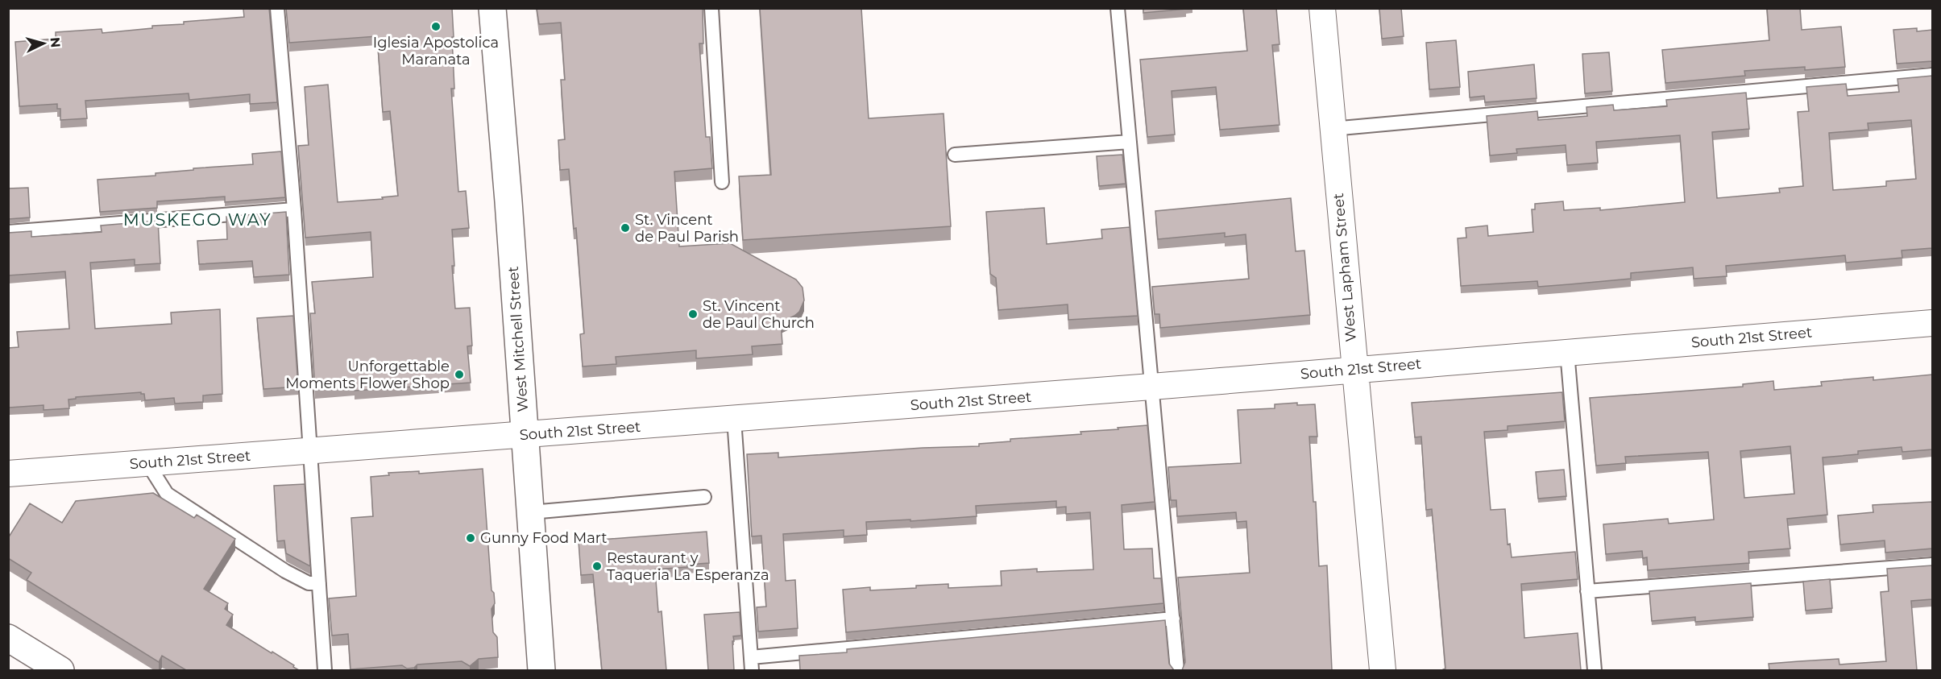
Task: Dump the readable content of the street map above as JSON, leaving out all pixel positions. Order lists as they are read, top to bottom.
{
  "streets": {
    "street": ["West Lapham Street", "South 21st Street", "West Mitchell Street"]
  },
  "crossings": [
    ["West Lapham Street", "South 21st Street"],
    ["South 21st Street", "West Mitchell Street"]
  ],
  "districts": ["MUSKEGO WAY"],
  "places": [
    "Iglesia Apostolica Maranata",
    "St. Vincent de Paul Parish",
    "St. Vincent de Paul Church",
    "Unforgettable Moments Flower Shop",
    "Gunny Food Mart",
    "Restaurant y Taqueria La Esperanza"
  ],
  "north": "right"
}
